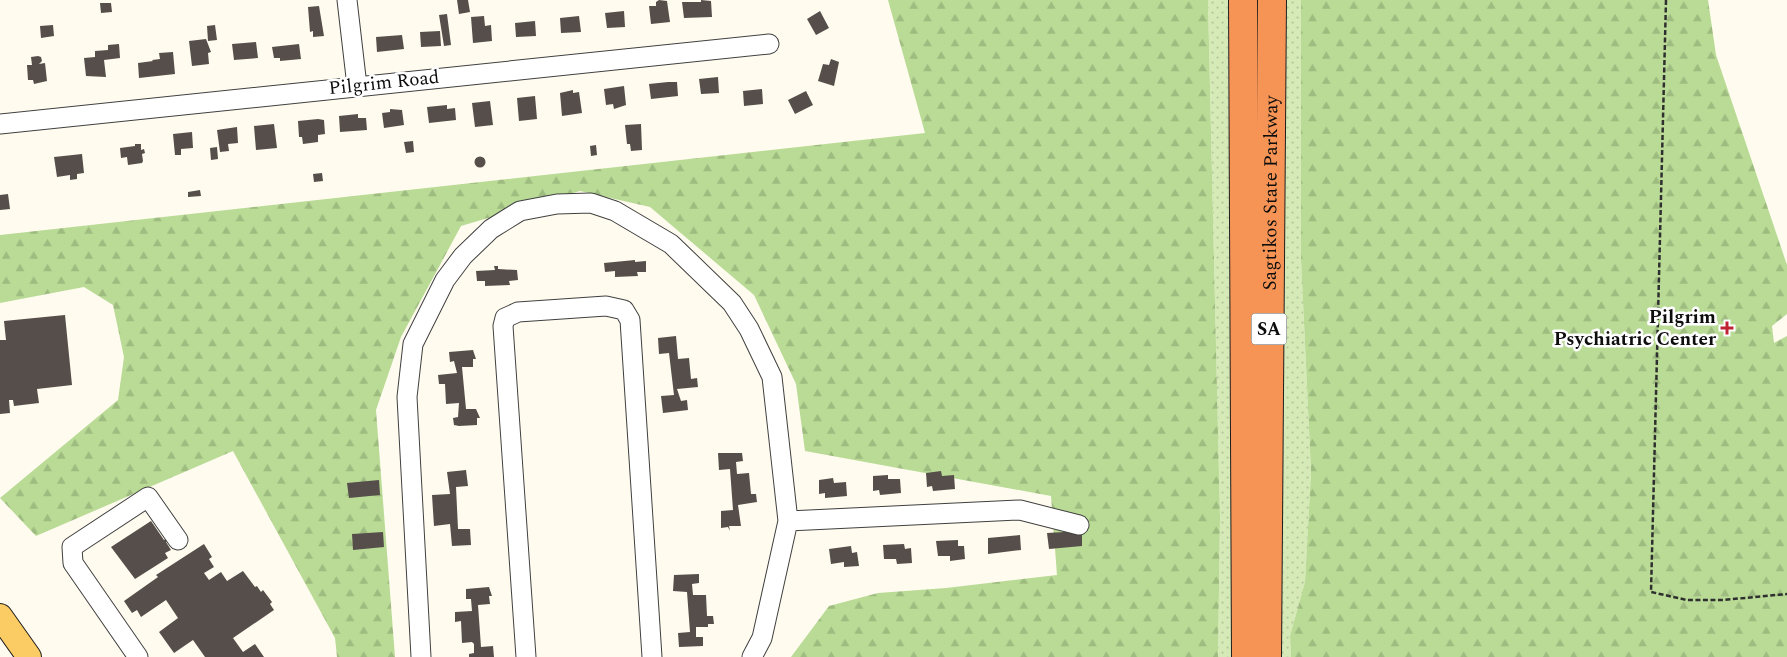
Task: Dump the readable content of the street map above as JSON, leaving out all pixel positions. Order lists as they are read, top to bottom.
{
  "streets": {
    "highway": ["Sagtikos State Parkway", "SA"],
    "street": ["Pilgrim Road"]
  },
  "places": {
    "health": ["Pilgrim Psychiatric Center"]
  }
}
